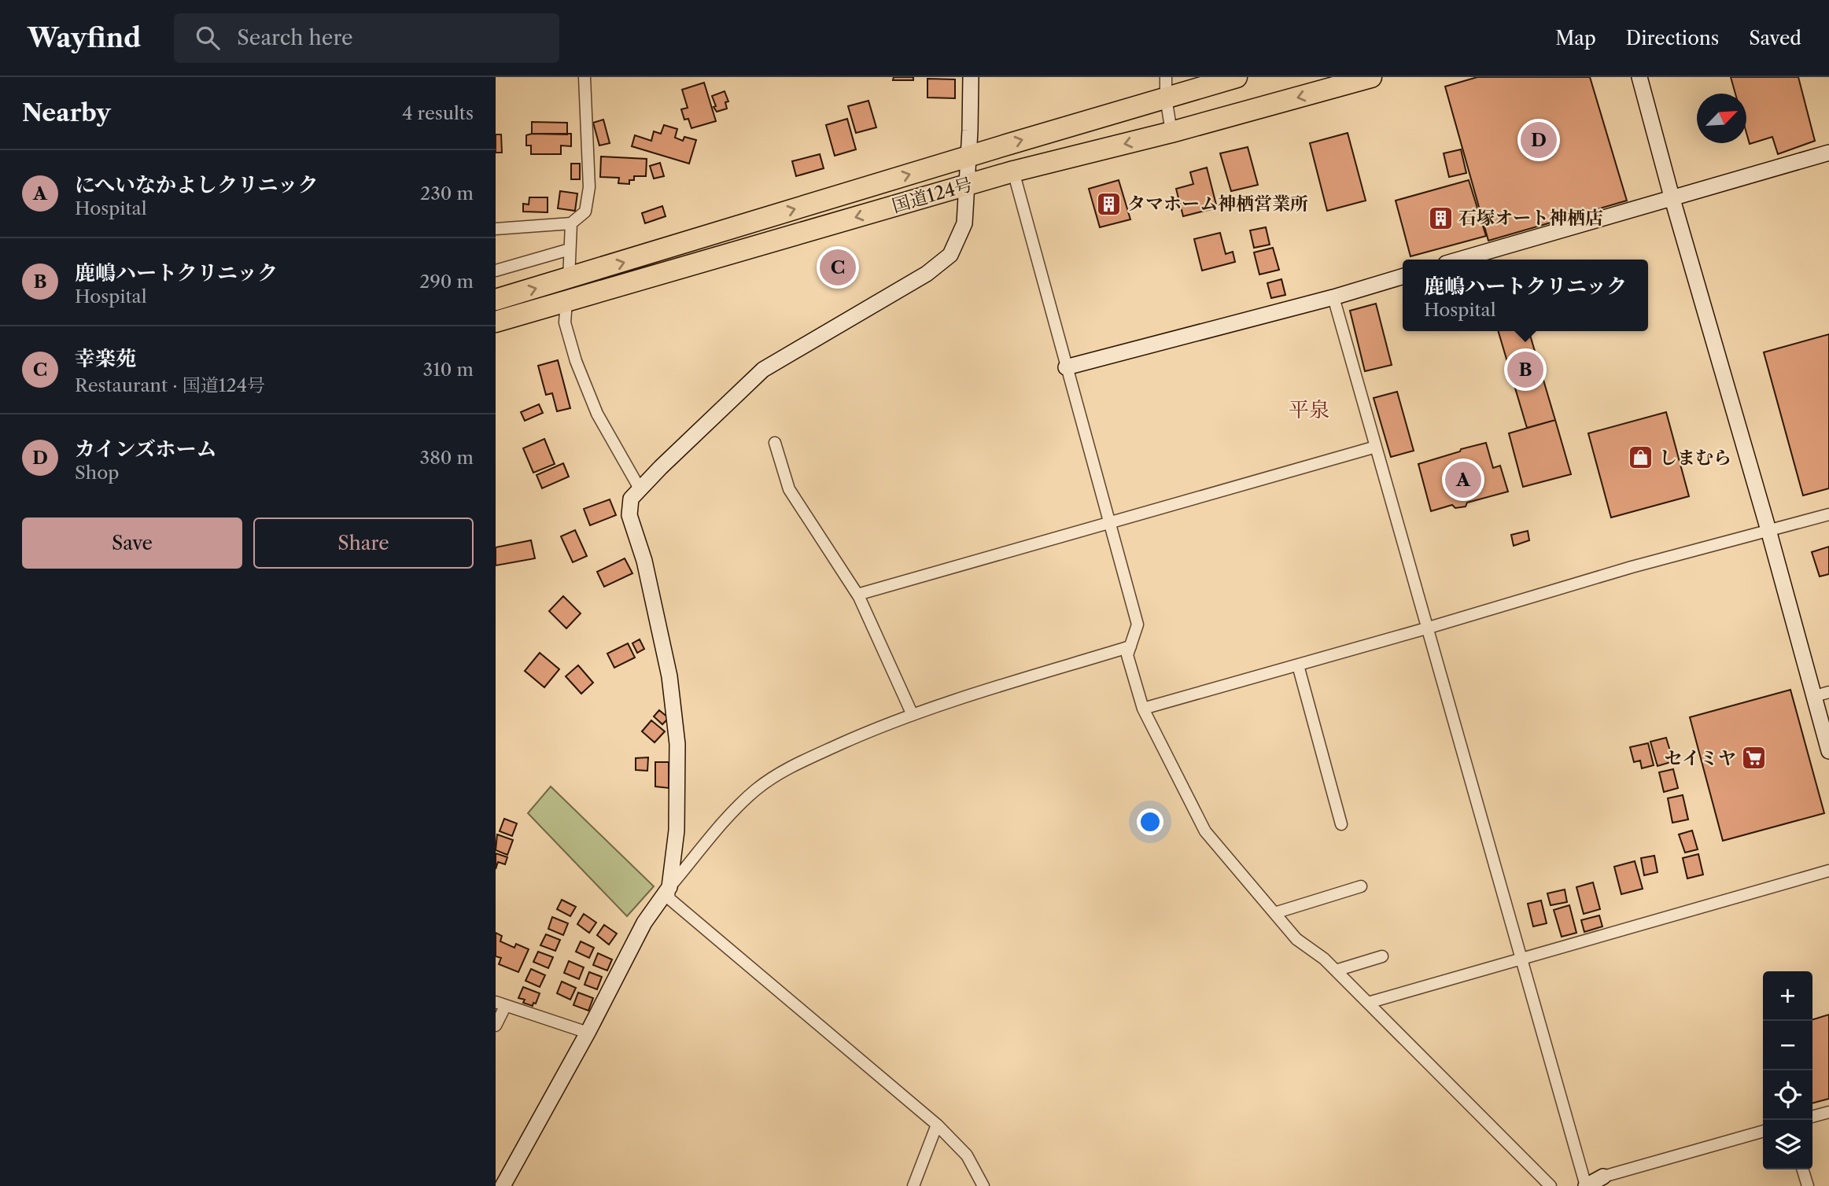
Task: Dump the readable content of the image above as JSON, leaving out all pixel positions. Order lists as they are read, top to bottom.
{
  "streets": {
    "highway": ["国道124号"]
  },
  "districts": ["平泉"],
  "places": {
    "building": ["タマホーム神栖営業所", "石塚オート神栖店"],
    "shop": ["しまむら"],
    "supermarket": ["セイミヤ"]
  },
  "north": "top right",
  "page": {
    "header": "Wayfind",
    "search": "Search here",
    "nav": ["Map", "Directions", "Saved"],
    "heading": ["Nearby", "4 results"],
    "pins": [
      "D",
      "C",
      "B",
      "A"
    ],
    "list": [
      {
        "mark": "A",
        "name": "にへいなかよしクリニック",
        "note": "Hospital",
        "value": "230 m"
      },
      {
        "mark": "B",
        "name": "鹿嶋ハートクリニック",
        "note": "Hospital",
        "value": "290 m"
      },
      {
        "mark": "C",
        "name": "幸楽苑",
        "note": "Restaurant · 国道124号",
        "value": "310 m"
      },
      {
        "mark": "D",
        "name": "カインズホーム",
        "note": "Shop",
        "value": "380 m"
      }
    ],
    "popup": ["鹿嶋ハートクリニック", "Hospital"],
    "buttons": ["Save", "Share"],
    "map_buttons": ["+", "−"]
  }
}
